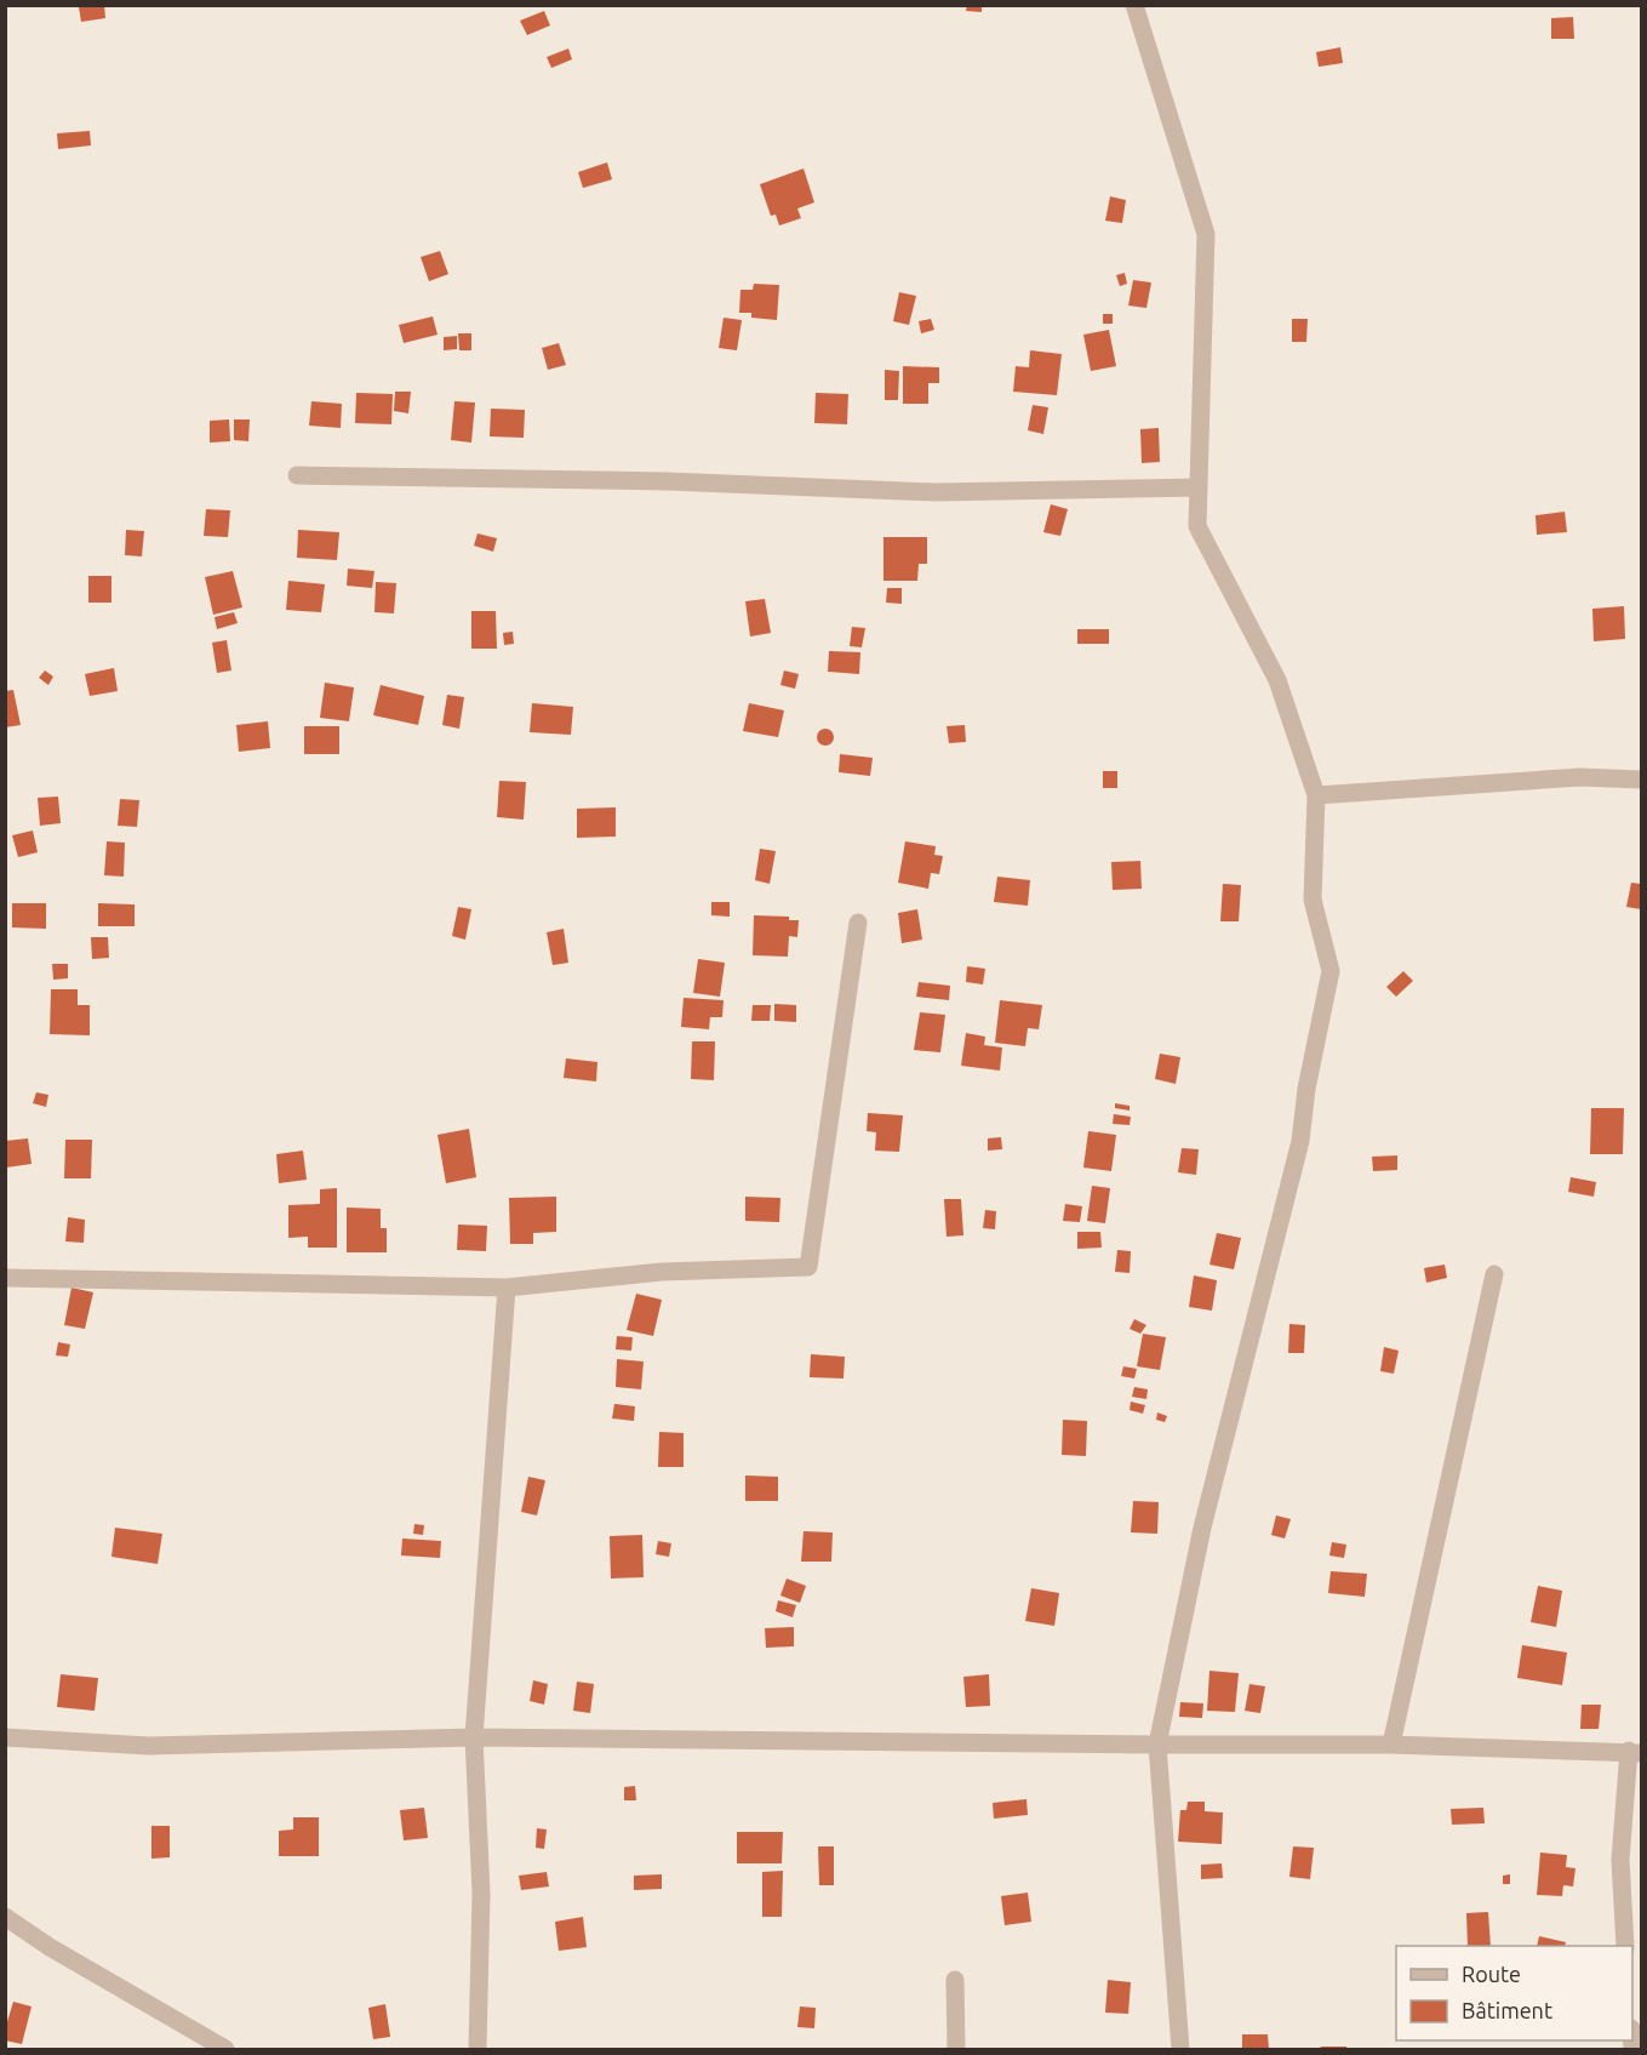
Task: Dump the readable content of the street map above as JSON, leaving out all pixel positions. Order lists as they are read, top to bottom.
{
  "legend": ["Route", "Bâtiment"]
}
